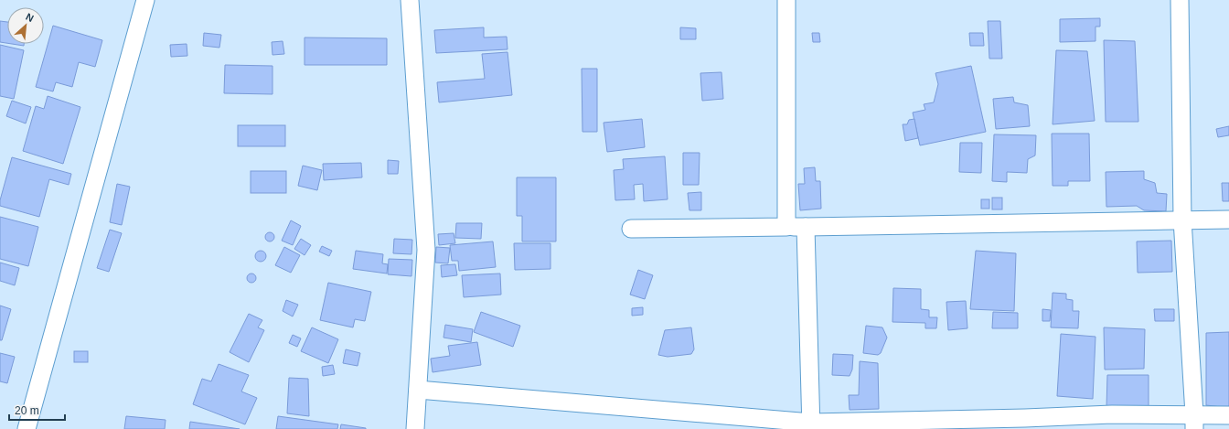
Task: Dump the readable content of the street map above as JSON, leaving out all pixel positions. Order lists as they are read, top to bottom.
{
  "scale_bar": "20 m",
  "north": "top right"
}
